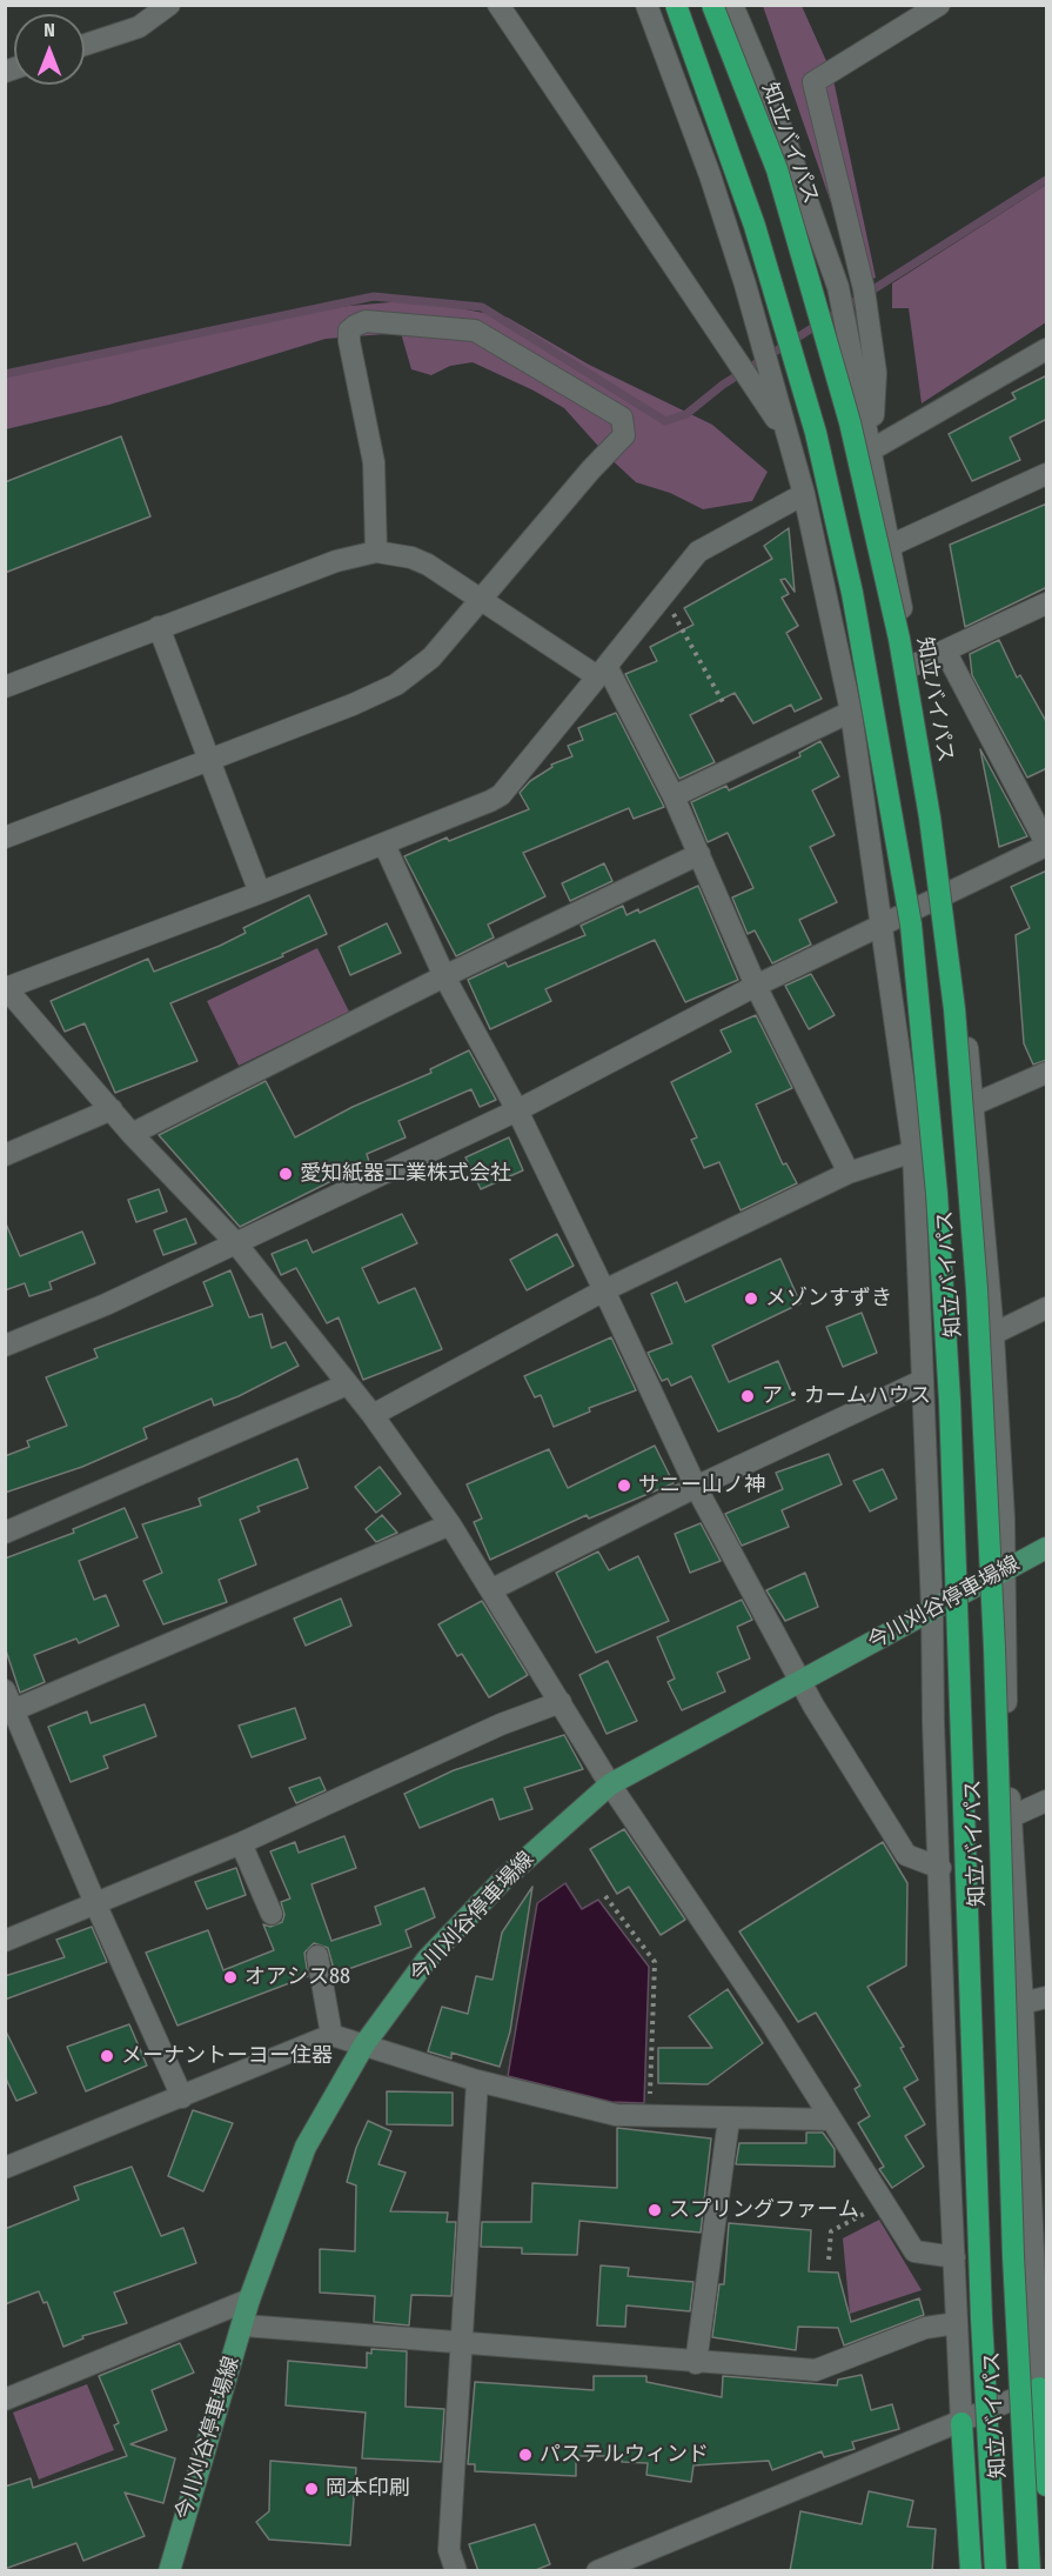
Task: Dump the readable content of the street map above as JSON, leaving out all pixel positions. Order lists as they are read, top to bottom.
{
  "streets": {
    "highway": ["知立バイパス"],
    "main road": ["今川刈谷停車場線"]
  },
  "places": [
    "愛知紙器工業株式会社",
    "メゾンすずき",
    "ア・カームハウス",
    "サニー山ノ神",
    "オアシス88",
    "メーナントーヨー住器",
    "スプリングファーム",
    "パステルウィンド",
    "岡本印刷"
  ],
  "north": "top"
}
